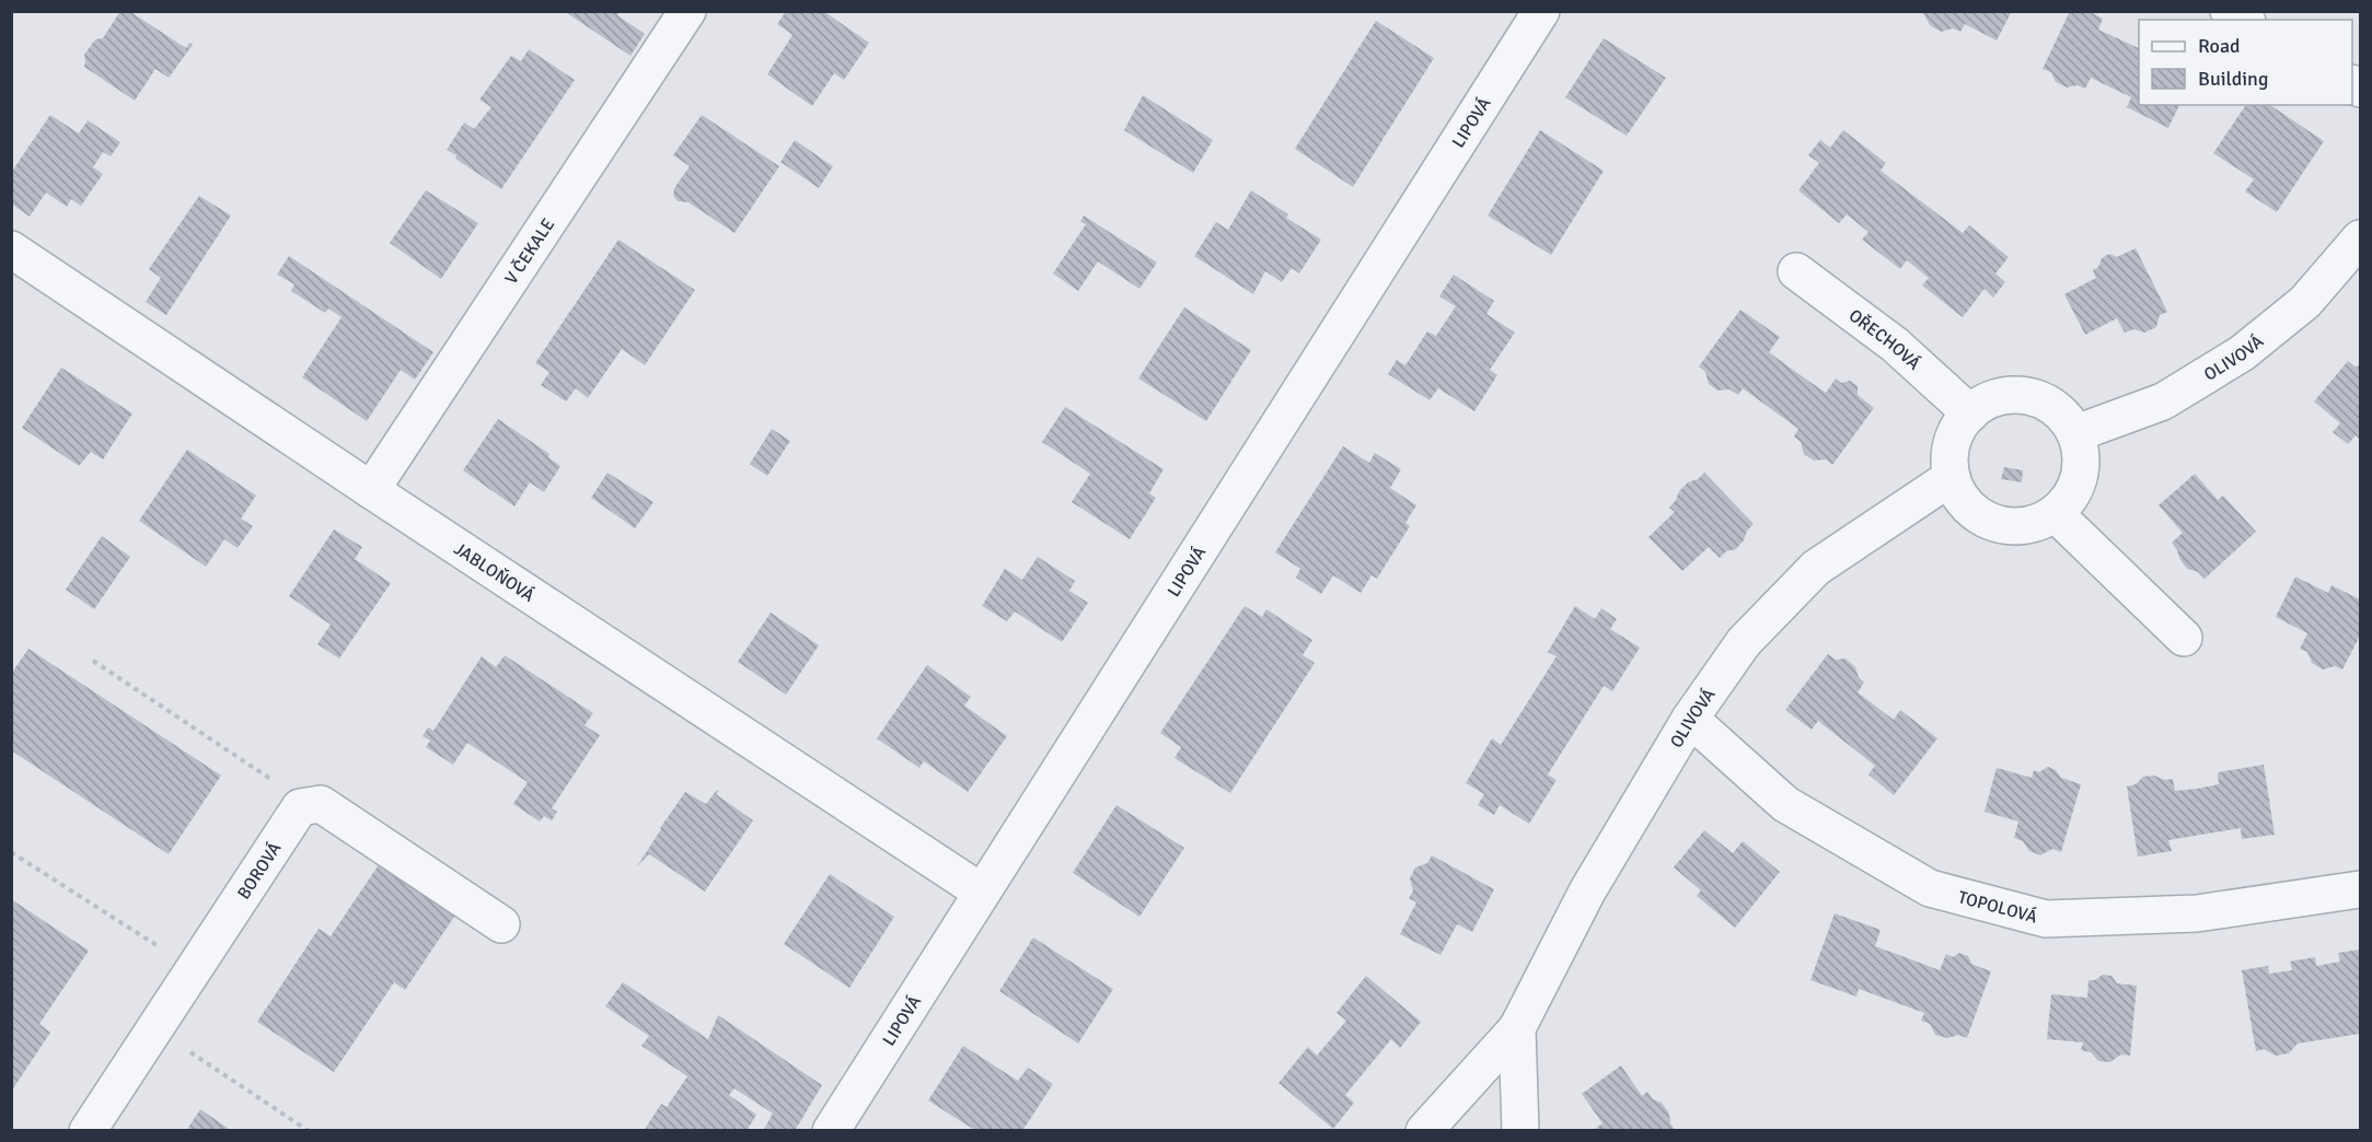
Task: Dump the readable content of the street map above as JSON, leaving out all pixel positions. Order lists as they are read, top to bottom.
{
  "streets": {
    "street": [
      "LIPOVÁ",
      "V ČEKALE",
      "OŘECHOVÁ",
      "OLIVOVÁ",
      "JABLOŇOVÁ",
      "BOROVÁ",
      "TOPOLOVÁ"
    ]
  },
  "crossings": [
    ["LIPOVÁ", "JABLOŇOVÁ"],
    ["V ČEKALE", "JABLOŇOVÁ"],
    ["OŘECHOVÁ", "OLIVOVÁ"],
    ["OLIVOVÁ", "TOPOLOVÁ"]
  ],
  "legend": ["Road", "Building"]
}
